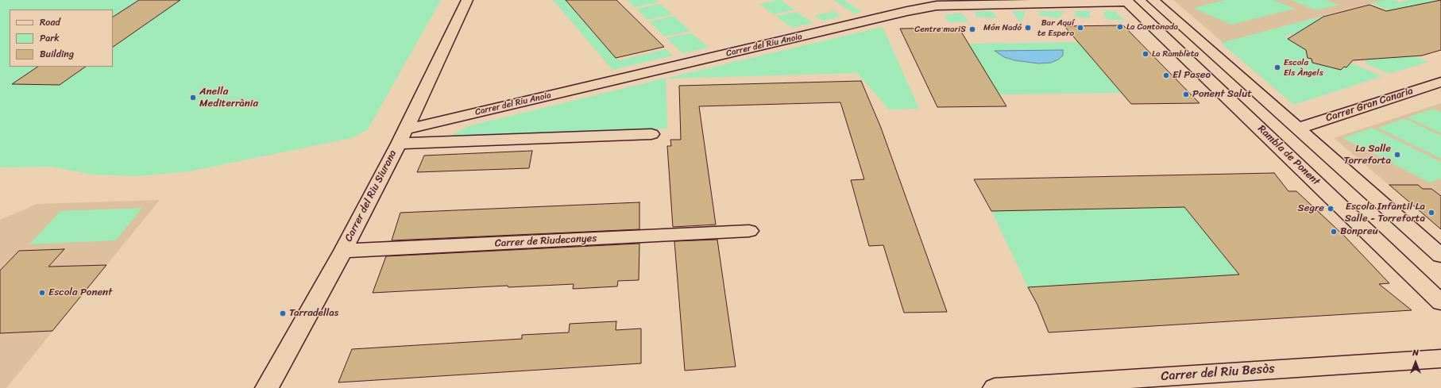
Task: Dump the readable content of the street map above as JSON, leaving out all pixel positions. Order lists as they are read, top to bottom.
{
  "streets": {
    "street": [
      "Carrer del Riu Anoia",
      "Carrer Gran Canaria",
      "Rambla de Ponent",
      "Carrer del Riu Siurana",
      "Carrer de Riudecanyes",
      "Carrer del Riu Besòs"
    ]
  },
  "crossings": [
    ["Carrer del Riu Anoia", "Rambla de Ponent"],
    ["Carrer del Riu Anoia", "Carrer del Riu Siurana"],
    ["Carrer del Riu Siurana", "Carrer de Riudecanyes"]
  ],
  "places": [
    "La Cantonada",
    "Món Nadó",
    "Bar Aquí te Espero",
    "Centre mariS",
    "La Rambleta",
    "Escola Els Àngels",
    "El Paseo",
    "Ponent Salut",
    "Anella Mediterrània",
    "La Salle Torreforta",
    "Segre",
    "Escola Infantil La Salle - Torreforta",
    "Bonpreu",
    "Escola Ponent",
    "Tarradellas"
  ],
  "legend": ["Road", "Park", "Building"],
  "north": "top"
}
